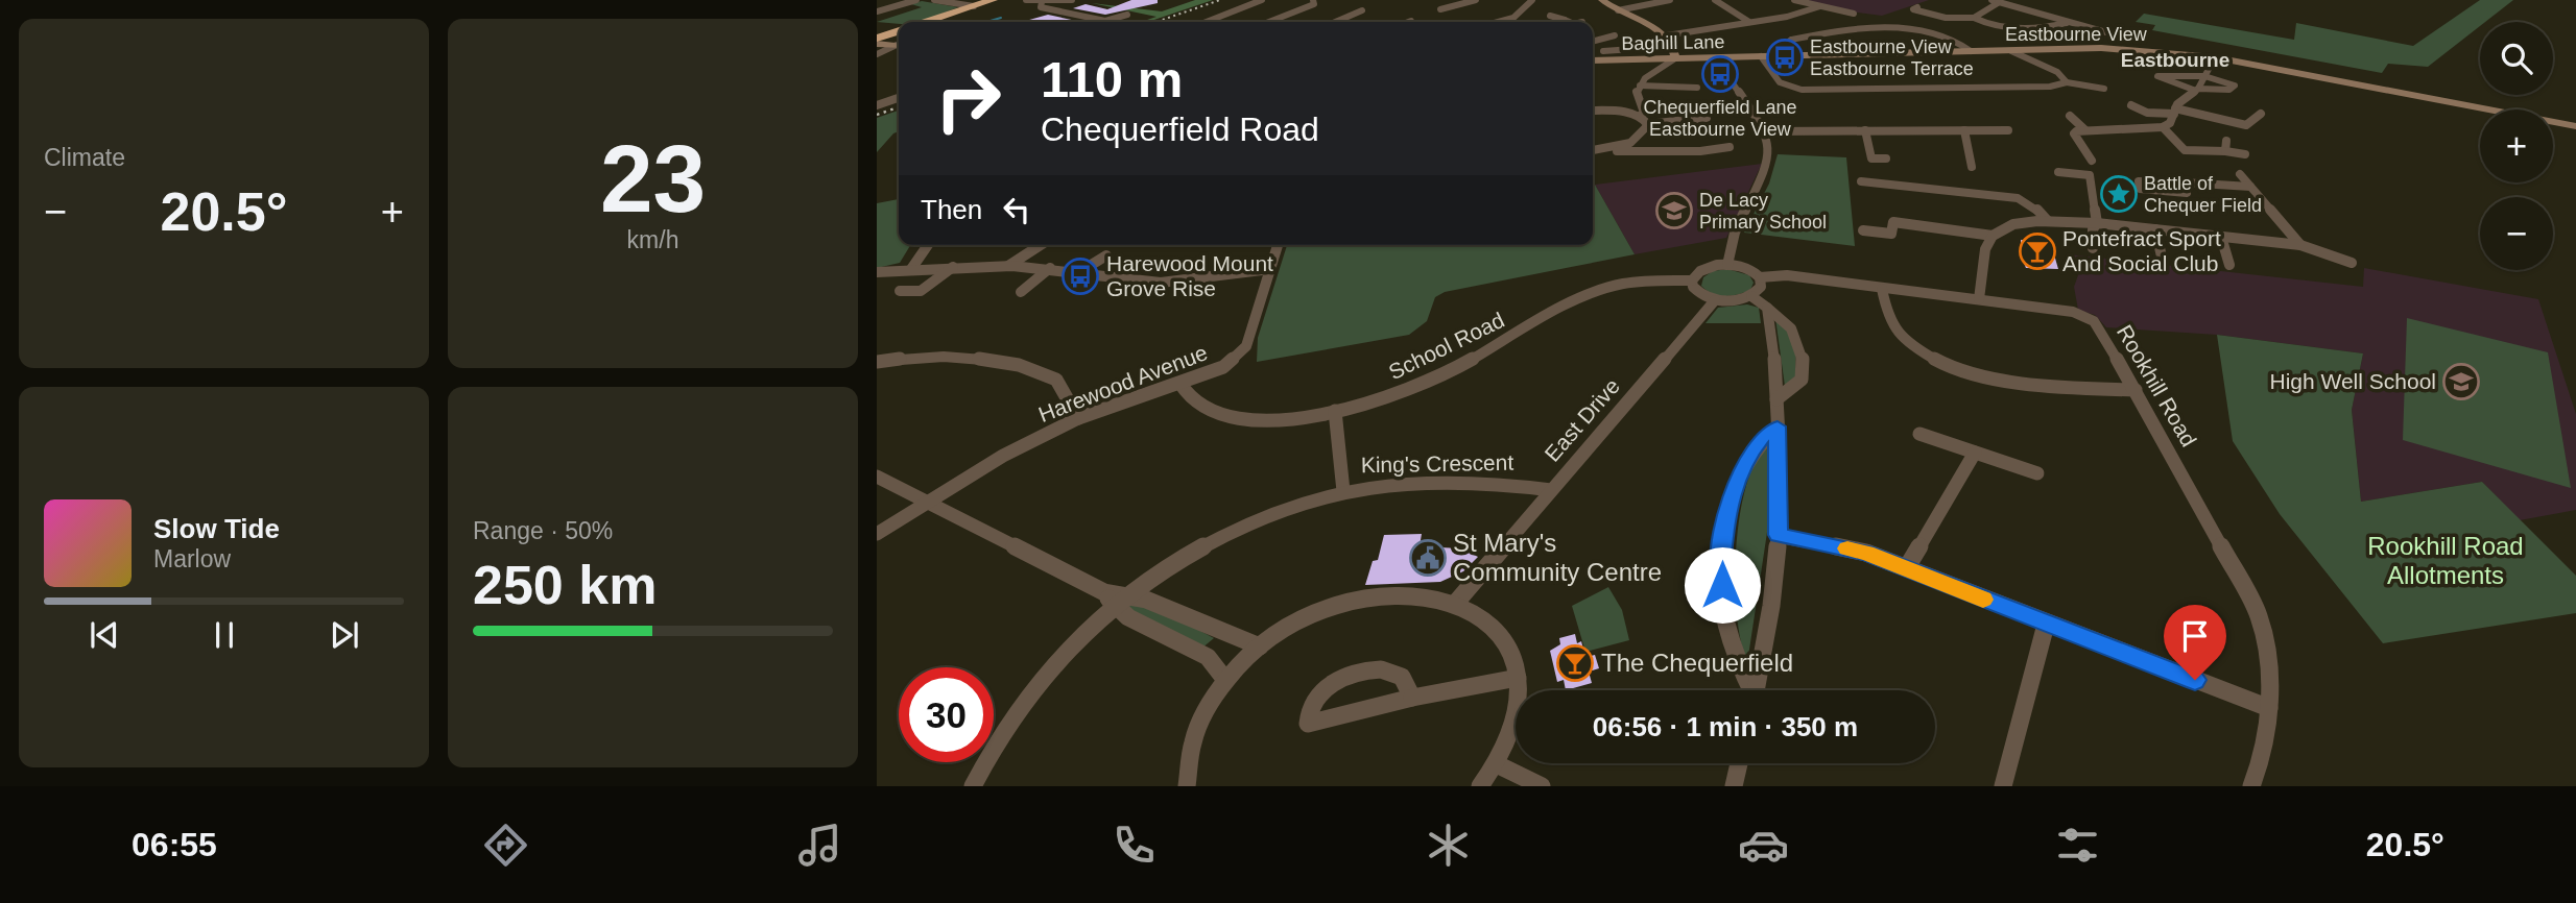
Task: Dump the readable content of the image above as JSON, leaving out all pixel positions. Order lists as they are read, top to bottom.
{
  "streets": {
    "street": [
      "Eastbourne View",
      "Baghill Lane",
      "School Road",
      "Harewood Avenue",
      "Rookhill Road",
      "East Drive",
      "King's Crescent"
    ]
  },
  "crossings": [
    ["Eastbourne View", "Baghill Lane"],
    ["School Road", "Harewood Avenue"],
    ["East Drive", "King's Crescent"]
  ],
  "districts": ["Eastbourne"],
  "parks": ["Rookhill Road Allotments"],
  "places": {
    "bus stop": ["Eastbourne View Eastbourne Terrace", "Chequerfield Lane Eastbourne View", "Harewood Mount Grove Rise"],
    "place": ["Battle of Chequer Field"],
    "school or university": ["De Lacy Primary School", "High Well School"],
    "bar": ["Pontefract Sport And Social Club", "The Chequerfield"],
    "public building": ["St Mary's Community Centre"]
  },
  "page": {
    "tile": [
      "Climate",
      ["23", "km/h"],
      ["Range · 50%", "250 km"]
    ],
    "map_buttons": ["+", "−"],
    "turn": ["110 m", "Chequerfield Road"],
    "then": "Then",
    "heat": ["−", "20.5°", "+"],
    "song": ["Slow Tide", "Marlow"],
    "limit": "30",
    "trip": "06:56 · 1 min · 350 m",
    "tabs": ["06:55", "20.5°"]
  }
}
